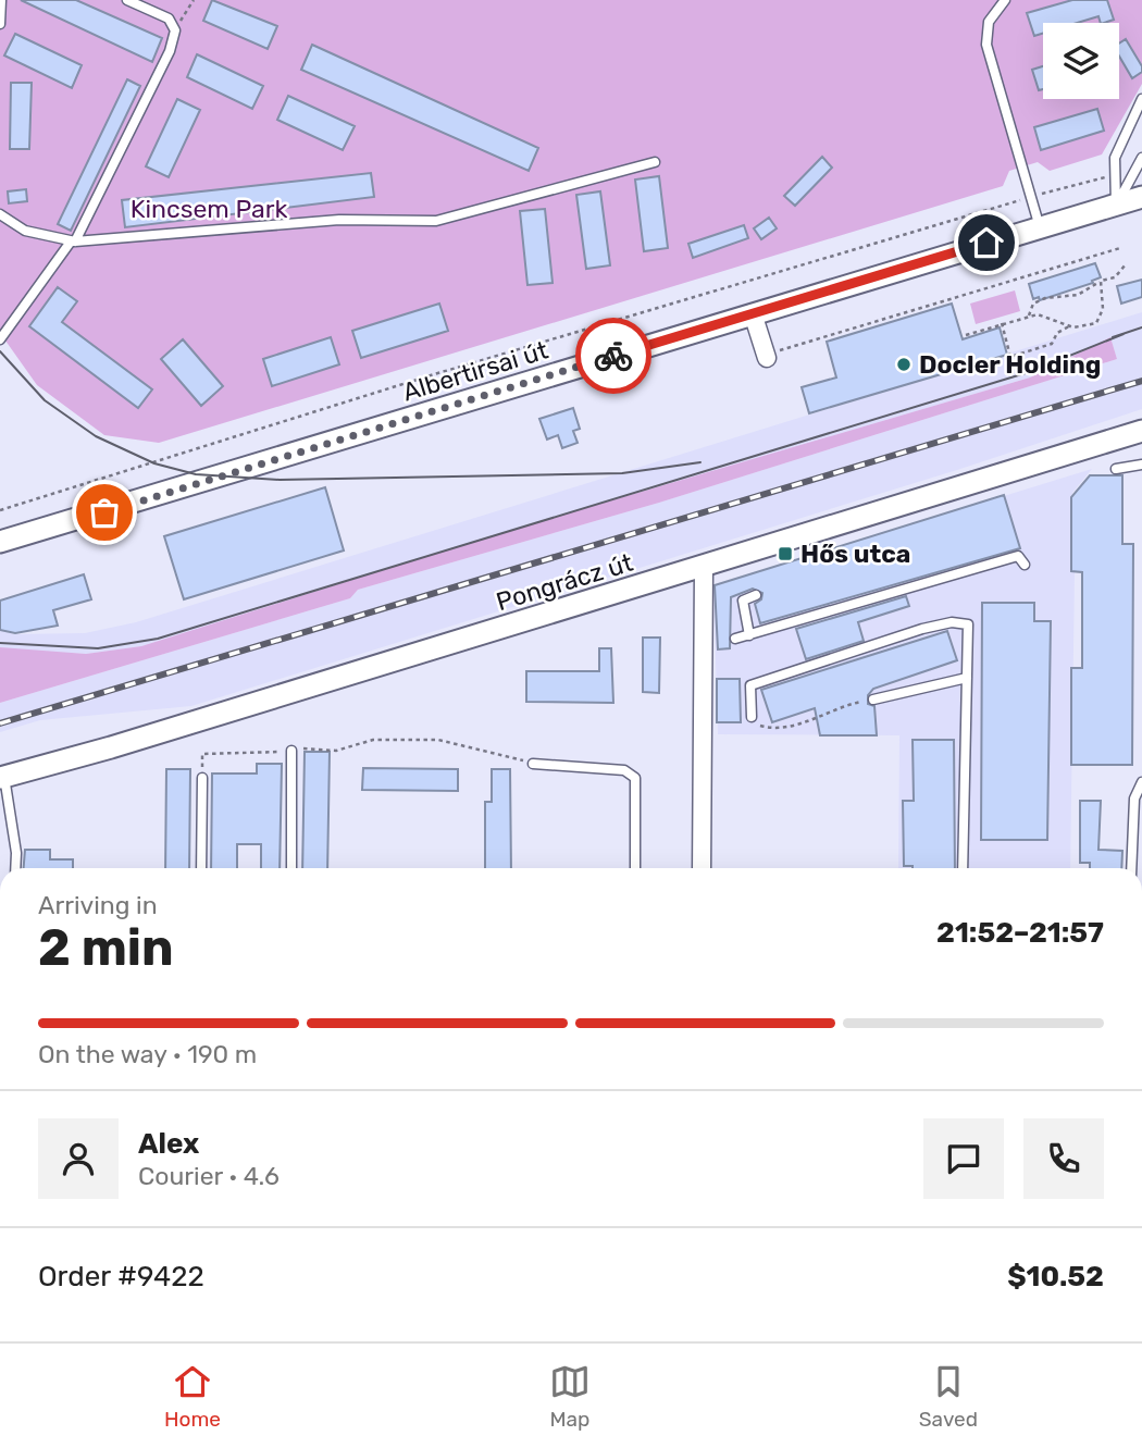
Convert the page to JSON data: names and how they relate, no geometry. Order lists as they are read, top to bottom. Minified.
{"streets":{"street":["Albertirsai út","Pongrácz út"]},"parks":["Kincsem Park"],"places":{"other":["Docler Holding"],"transit":["Hős utca"]},"page":{"heading":["2 min","Arriving in","21:52–21:57"],"panel":["Alex","Courier · 4.6","Order #9422","$10.52"],"bar":"On the way · 190 m","tabs":["Home","Map","Saved"]}}
